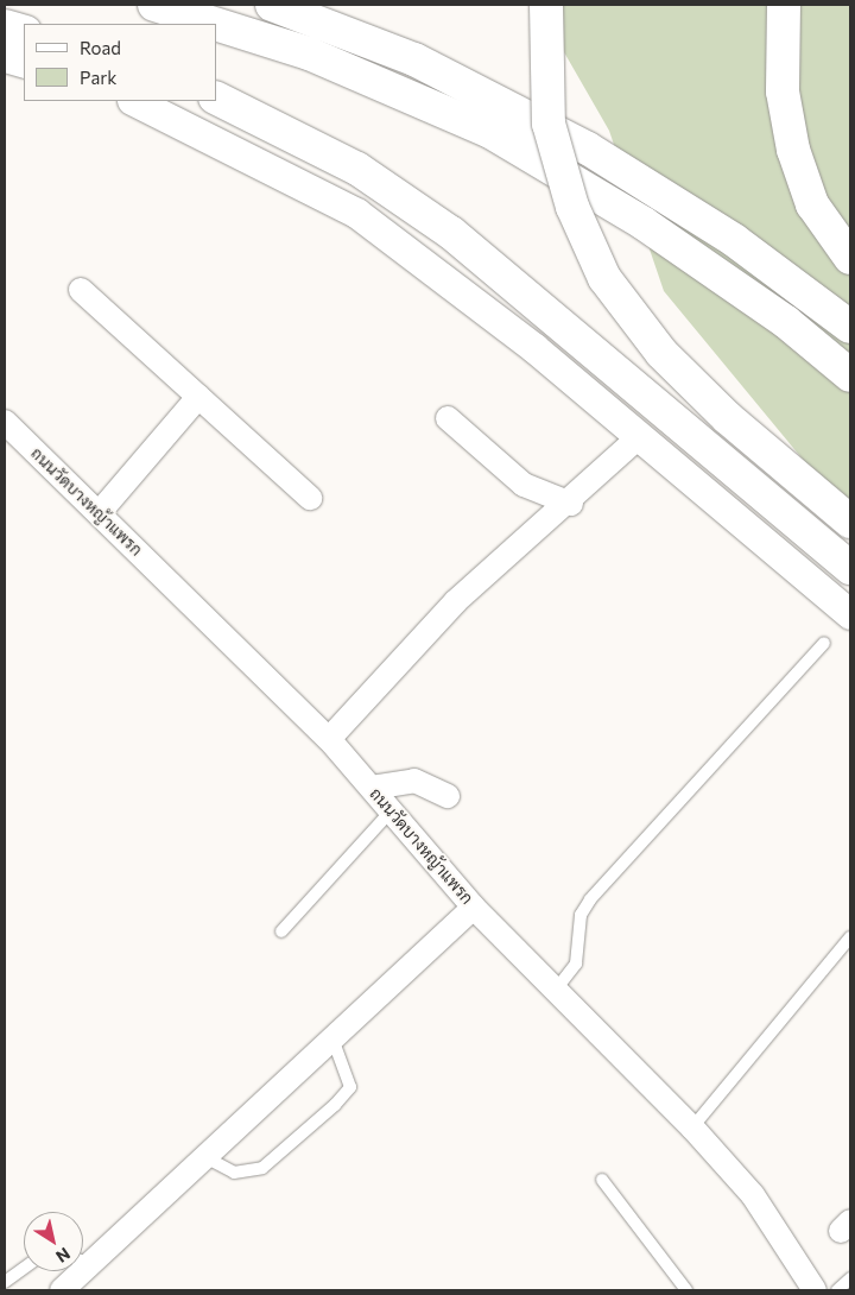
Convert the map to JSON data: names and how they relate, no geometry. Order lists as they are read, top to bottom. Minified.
{"streets":{"street":["ถนนวัดบางหญ้าแพรก"]},"legend":["Road","Park"],"north":"bottom right"}
